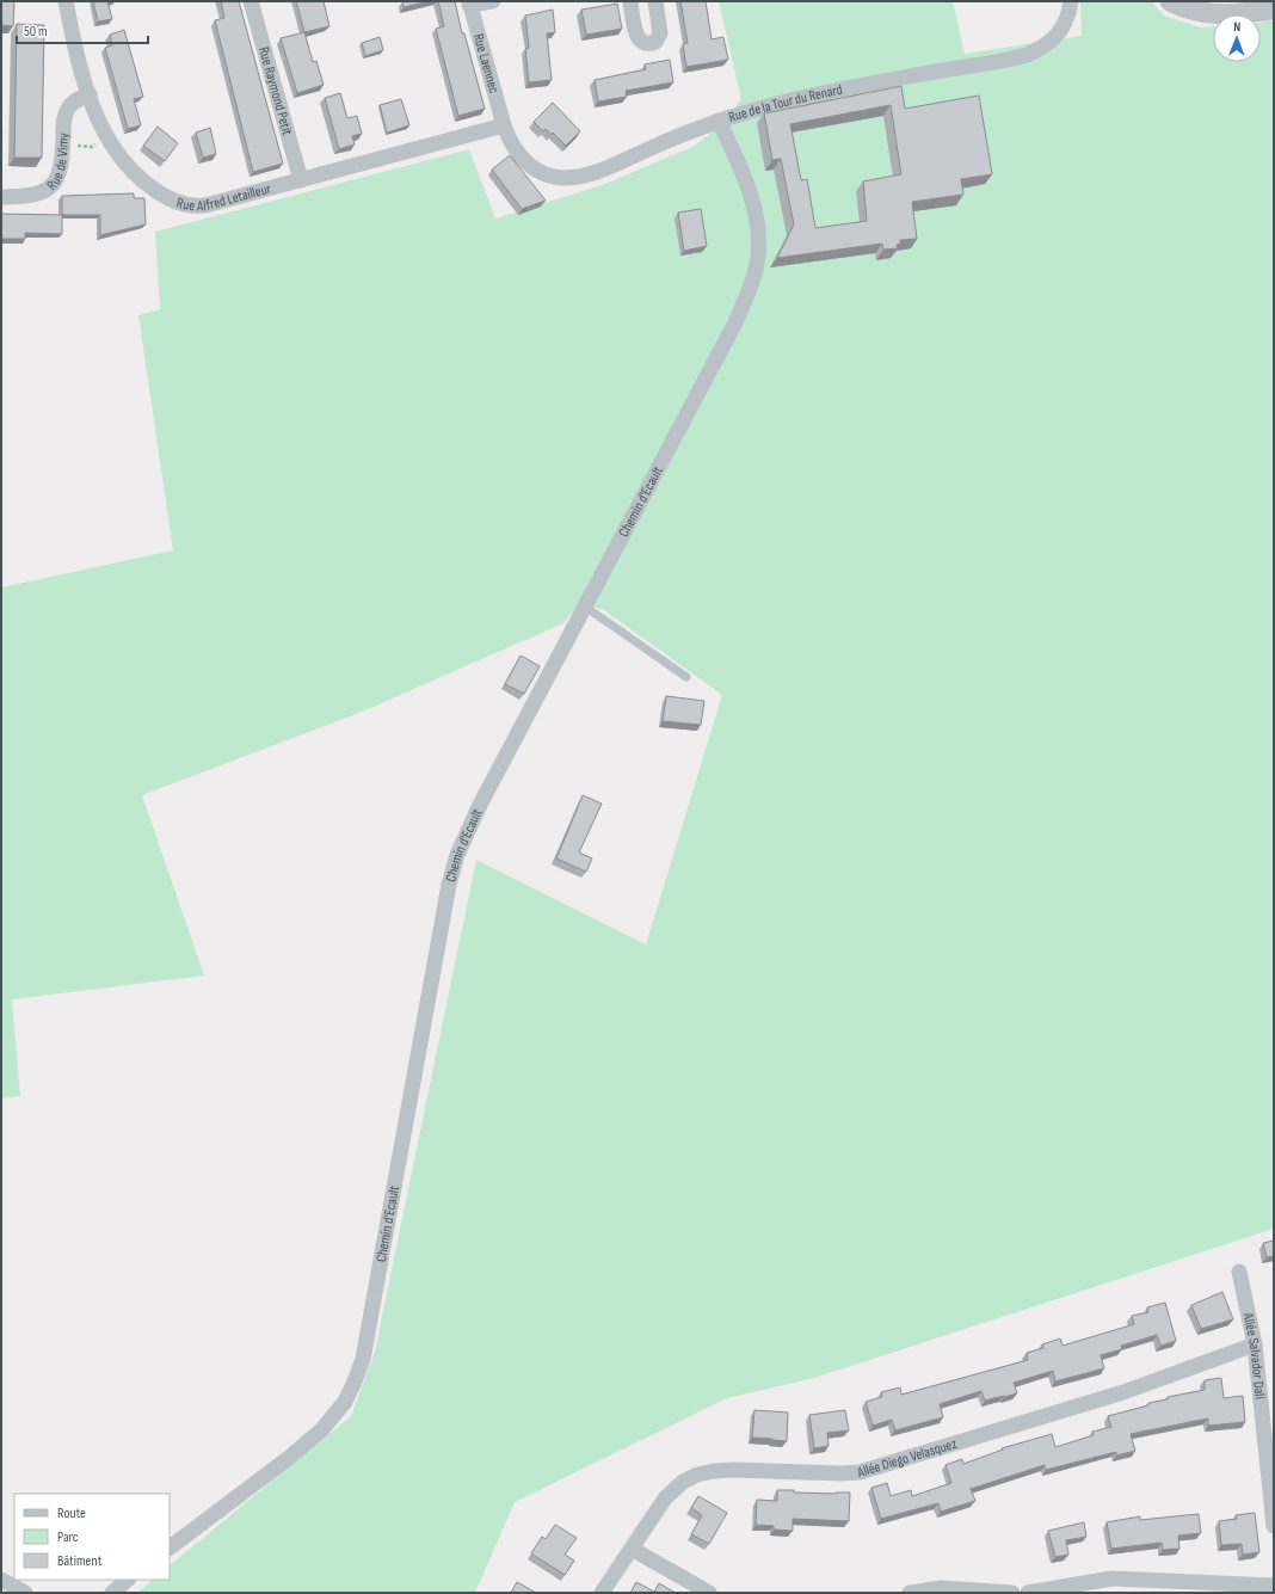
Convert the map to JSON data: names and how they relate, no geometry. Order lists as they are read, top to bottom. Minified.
{"streets":{"street":["Rue Laennec","Rue Raymond Petit","Rue de la Tour du Renard","Rue de Vimy","Rue Alfred Letailleur","Chemin d'Ecault","Allée Salvador Dali","Allée Diego Velasquez"]},"crossings":[["Rue Laennec","Rue de la Tour du Renard"],["Rue Laennec","Rue Alfred Letailleur"],["Rue Raymond Petit","Rue Alfred Letailleur"],["Rue de la Tour du Renard","Rue Alfred Letailleur"],["Rue de la Tour du Renard","Chemin d'Ecault"],["Rue de Vimy","Rue Alfred Letailleur"],["Allée Salvador Dali","Allée Diego Velasquez"]],"legend":["Route","Parc","Bâtiment"],"scale_bar":"50 m","north":"top"}
